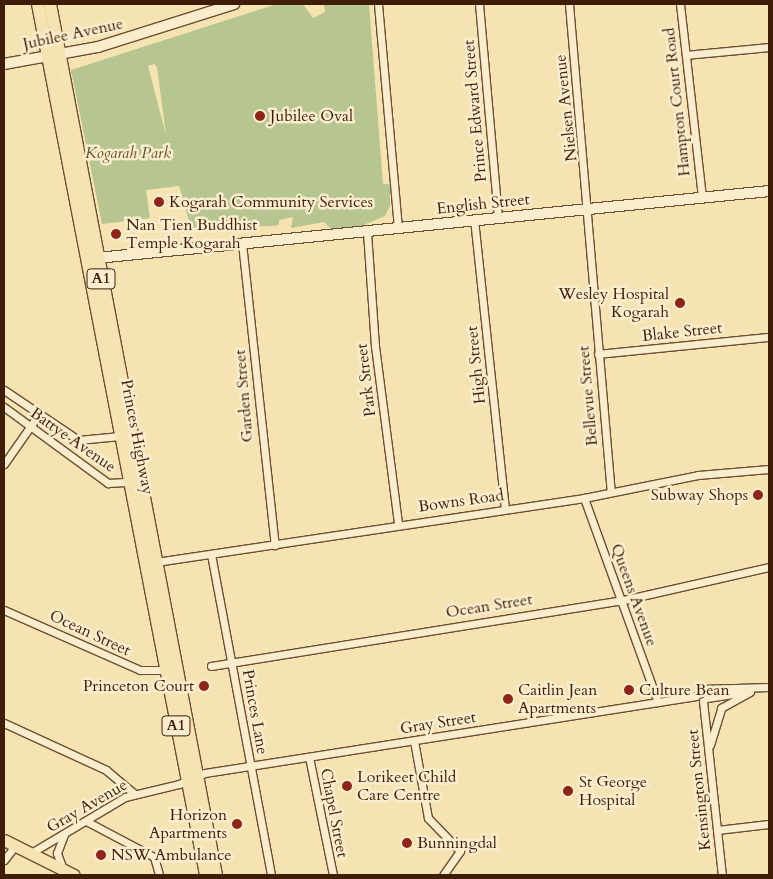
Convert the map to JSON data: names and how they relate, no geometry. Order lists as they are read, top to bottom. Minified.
{"streets":{"highway":["A1","Princes Highway"],"street":["Jubilee Avenue","Hampton Court Road","Nielsen Avenue","Prince Edward Street","English Street","Blake Street","High Street","Park Street","Garden Street","Bellevue Street","Battye Avenue","Bowns Road","Queens Avenue","Ocean Street","Princes Lane","Gray Street","Kensington Street","Gray Avenue","Chapel Street"]},"crossings":[["Jubilee Avenue","Princes Highway"],["Hampton Court Road","English Street"],["Nielsen Avenue","English Street"],["Nielsen Avenue","Bellevue Street"],["Prince Edward Street","English Street"],["English Street","High Street"],["English Street","Park Street"],["English Street","Garden Street"],["English Street","Bellevue Street"],["English Street","Princes Highway"],["Blake Street","Bellevue Street"],["High Street","Bowns Road"],["Park Street","Bowns Road"],["Garden Street","Bowns Road"],["Bellevue Street","Bowns Road"],["Princes Highway","Battye Avenue"],["Princes Highway","Bowns Road"],["Princes Highway","Ocean Street"],["Princes Highway","Gray Street"],["Princes Highway","Gray Avenue"],["Bowns Road","Queens Avenue"],["Bowns Road","Princes Lane"],["Queens Avenue","Ocean Street"],["Queens Avenue","Gray Street"],["Ocean Street","Princes Lane"],["Princes Lane","Gray Street"],["Gray Street","Gray Avenue"],["Gray Street","Chapel Street"]],"parks":["Kogarah Park"],"places":["Jubilee Oval","Kogarah Community Services","Nan Tien Buddhist Temple Kogarah","Wesley Hospital Kogarah","Subway Shops","Princeton Court","Culture Bean","Caitlin Jean Apartments","Lorikeet Child Care Centre","St George Hospital","Horizon Apartments","Bunningdal","NSW Ambulance"]}
